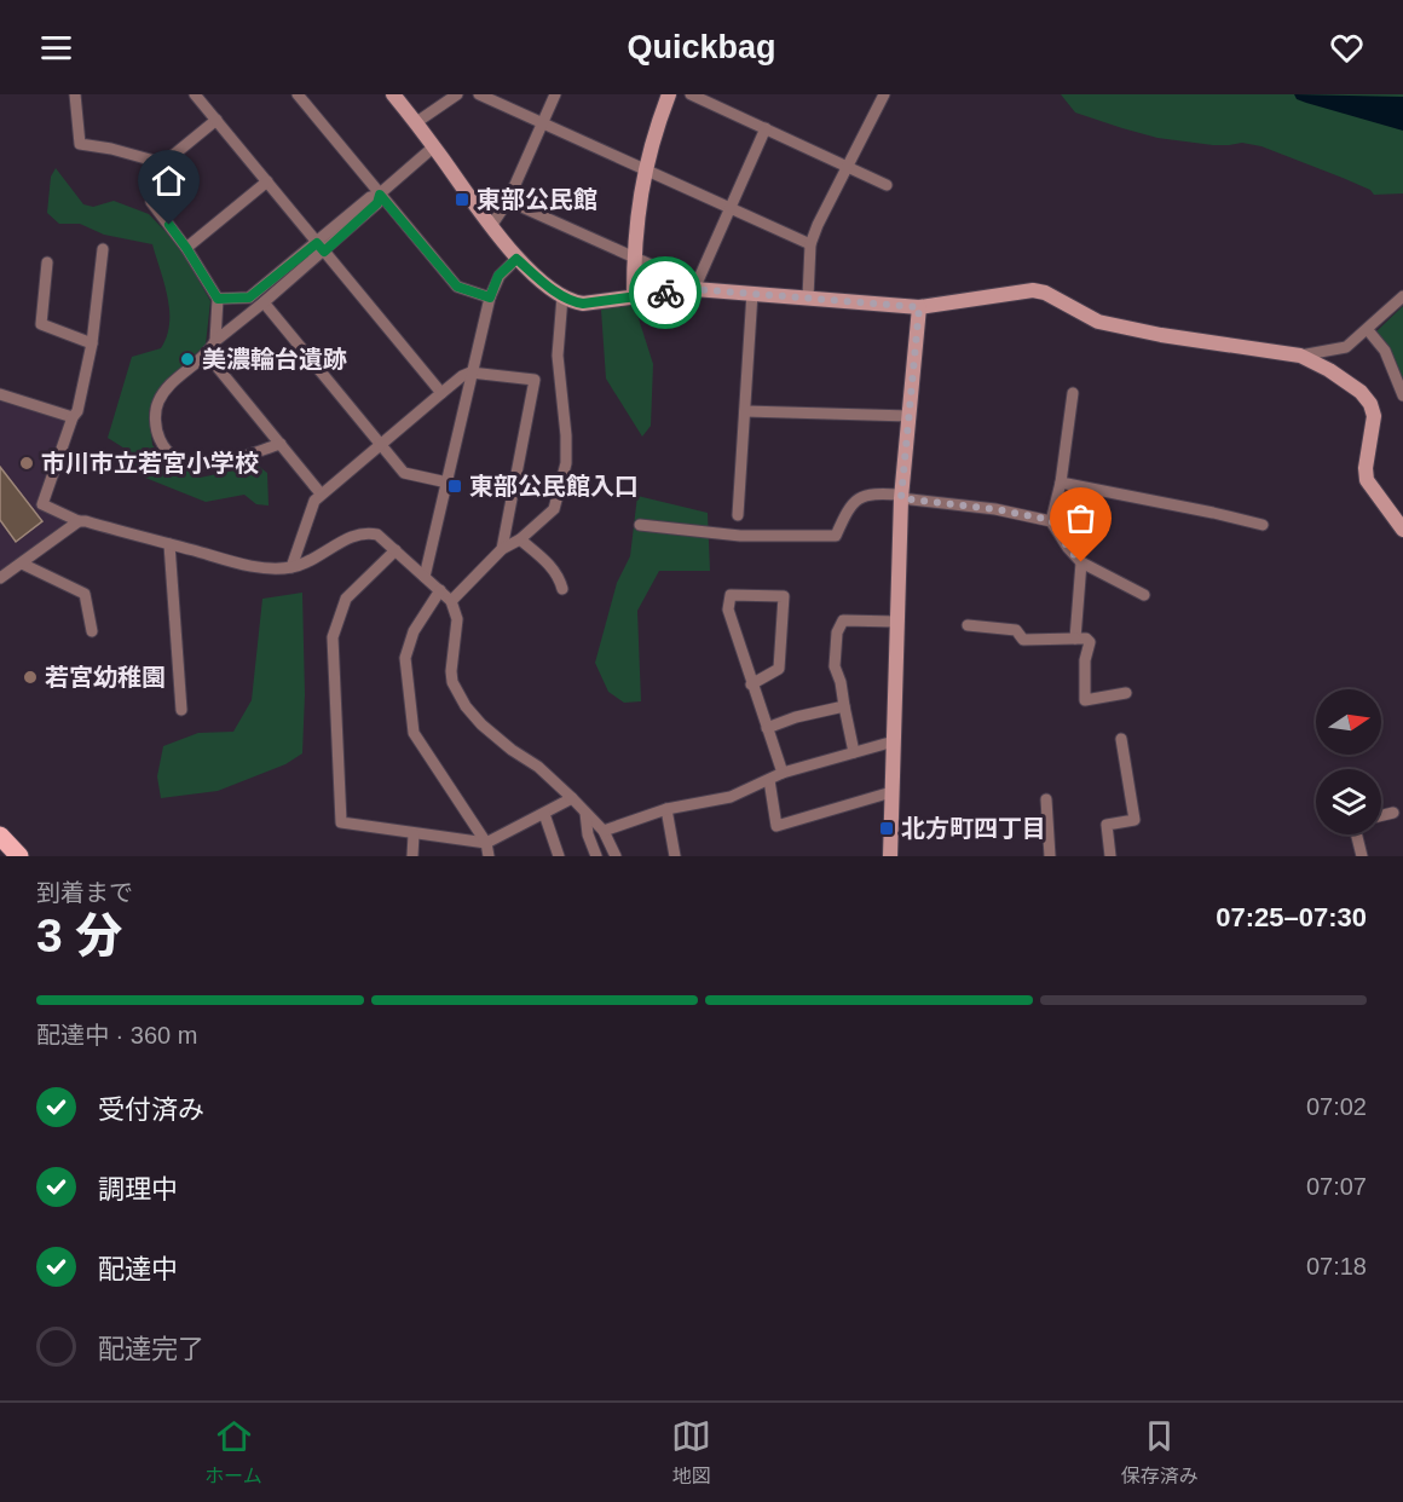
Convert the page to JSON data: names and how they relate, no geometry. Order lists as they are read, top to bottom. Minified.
{"places":{"transit":["東部公民館","東部公民館入口","北方町四丁目"],"other":["美濃輪台遺跡","市川市立若宮小学校","若宮幼稚園"]},"north":"right","page":{"header":"Quickbag","heading":["3 分","到着まで","07:25–07:30"],"bar":"配達中 · 360 m","list":[["受付済み","07:02"],["調理中","07:07"],["配達中","07:18"],"配達完了"],"tabs":["ホーム","地図","保存済み"]}}
